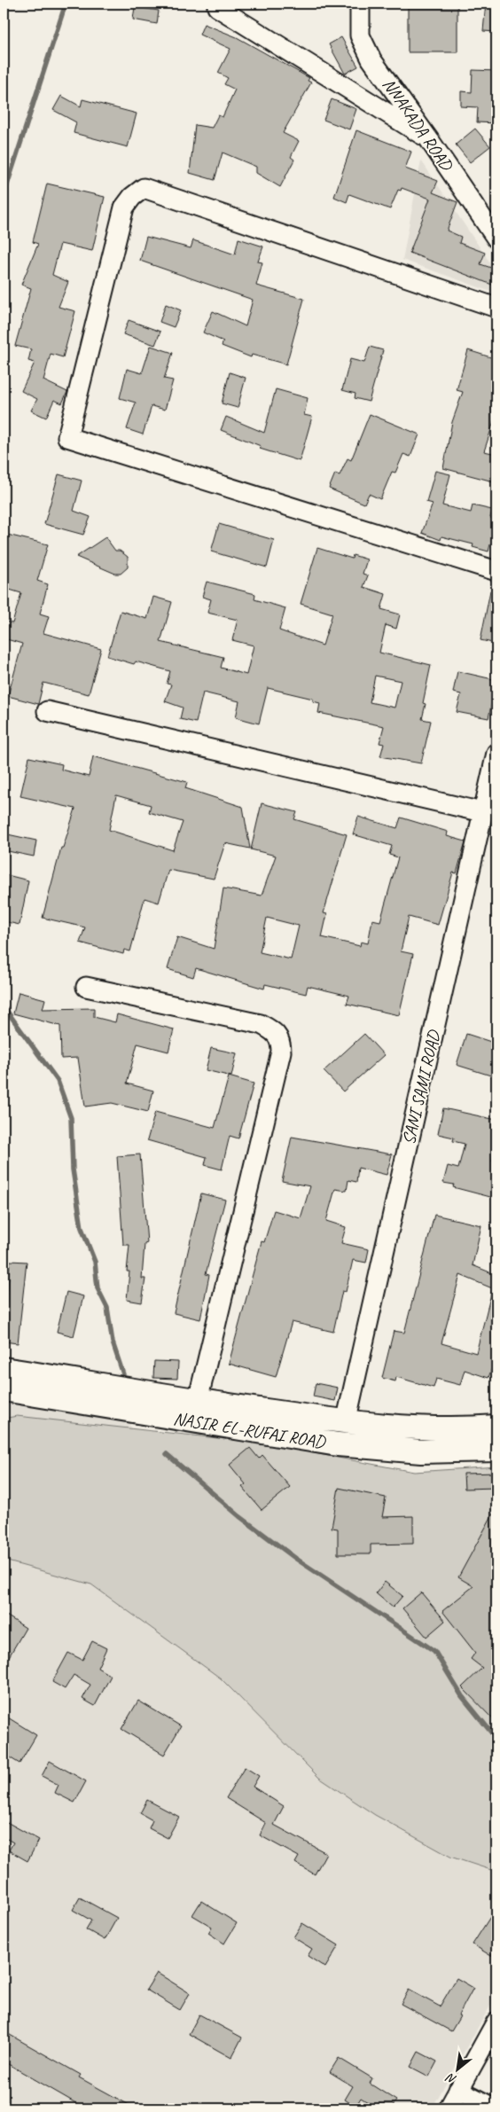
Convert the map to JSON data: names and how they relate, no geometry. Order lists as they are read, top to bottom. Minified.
{"streets":{"main road":["NASIR EL-RUFAI ROAD"],"street":["NNAKADA ROAD","SANI SAMI ROAD"]},"crossings":[["SANI SAMI ROAD","NASIR EL-RUFAI ROAD"]],"north":"bottom left"}
